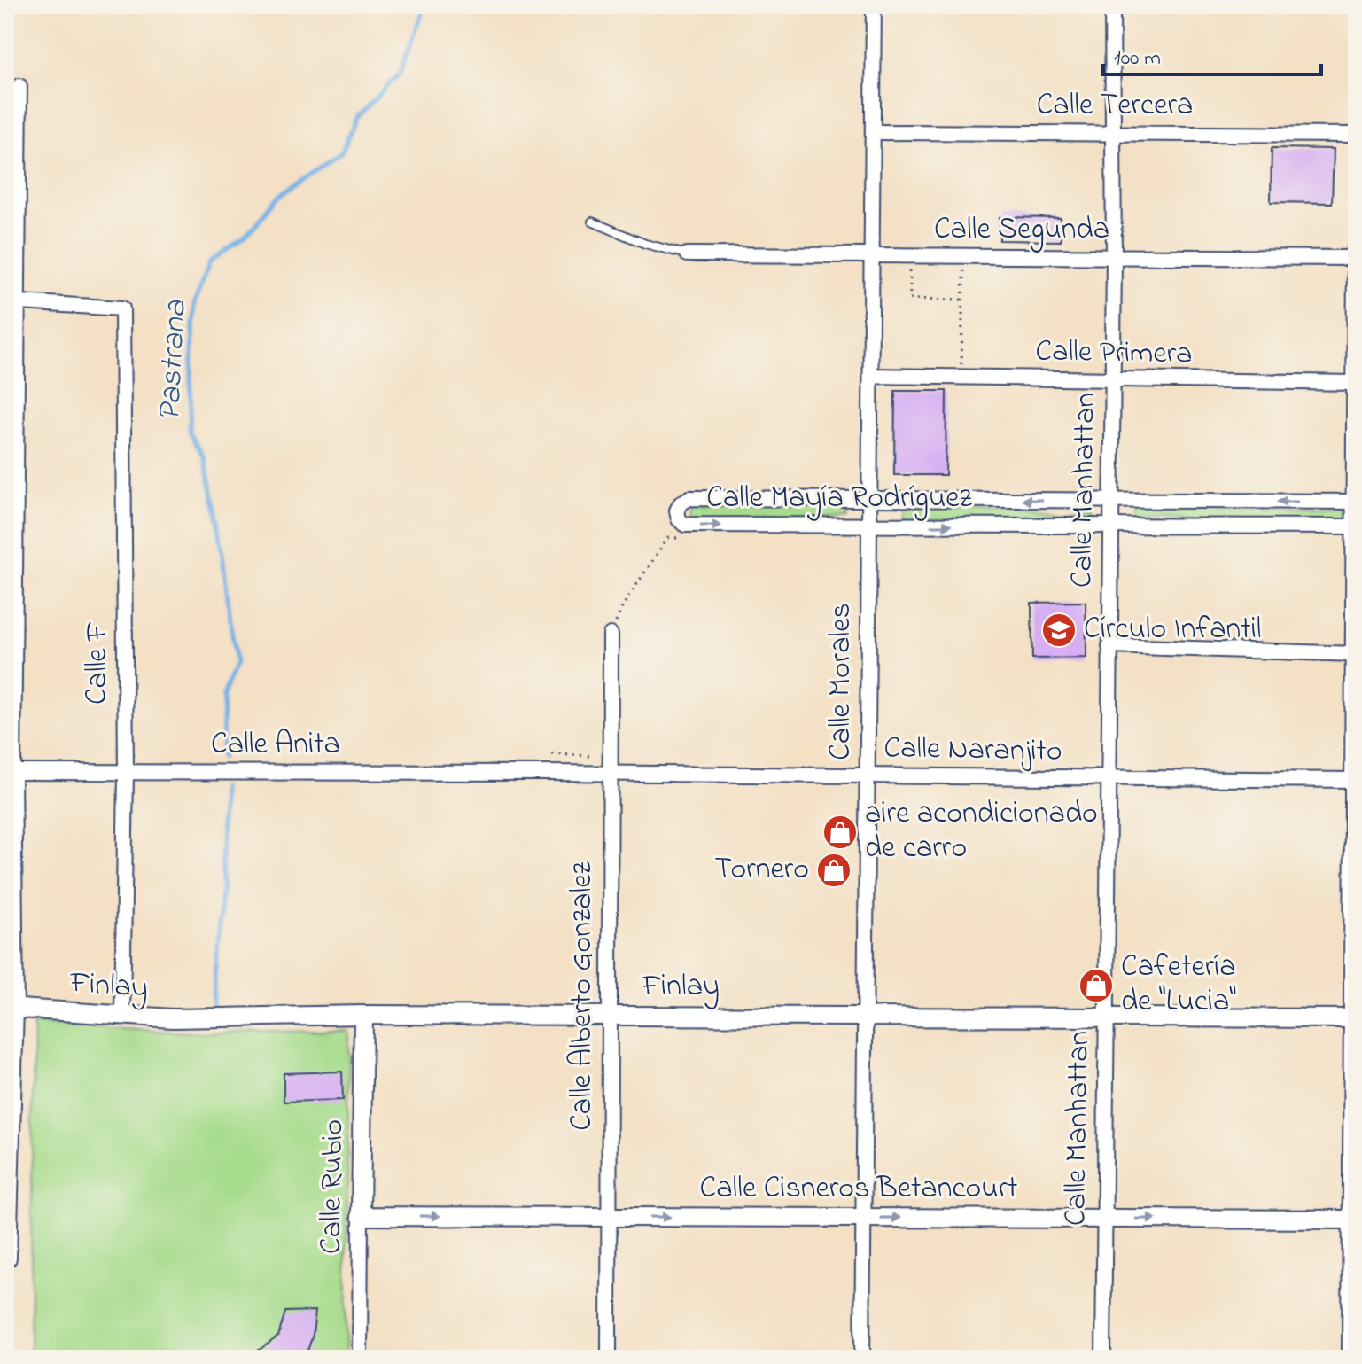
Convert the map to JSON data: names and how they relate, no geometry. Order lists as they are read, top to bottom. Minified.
{"streets":{"street":["Calle Tercera","Calle Segunda","Calle Primera","Calle Manhattan","Calle Mayía Rodríguez","Calle F","Calle Morales","Calle Anita","Calle Naranjito","Finlay","Calle Alberto Gonzalez","Calle Rubio","Calle Cisneros Betancourt"]},"crossings":[["Calle Tercera","Calle Manhattan"],["Calle Tercera","Calle Morales"],["Calle Segunda","Calle Manhattan"],["Calle Segunda","Calle Morales"],["Calle Primera","Calle Manhattan"],["Calle Primera","Calle Morales"],["Calle Manhattan","Calle Mayía Rodríguez"],["Calle Manhattan","Calle Naranjito"],["Calle Manhattan","Finlay"],["Calle Manhattan","Calle Cisneros Betancourt"],["Calle Mayía Rodríguez","Calle Morales"],["Calle F","Calle Anita"],["Calle F","Finlay"],["Calle Morales","Calle Naranjito"],["Calle Morales","Finlay"],["Calle Morales","Calle Cisneros Betancourt"],["Calle Anita","Calle Naranjito"],["Calle Naranjito","Calle Alberto Gonzalez"],["Finlay","Calle Alberto Gonzalez"],["Finlay","Calle Rubio"],["Calle Alberto Gonzalez","Calle Cisneros Betancourt"],["Calle Rubio","Calle Cisneros Betancourt"]],"one_way":["Calle Cisneros Betancourt"],"water":["Pastrana"],"places":{"school or university":["Círculo Infantil"],"shop":["aire acondicionado de carro","Tornero","Cafetería de \"Lucia\""]},"scale_bar":"100 m"}
